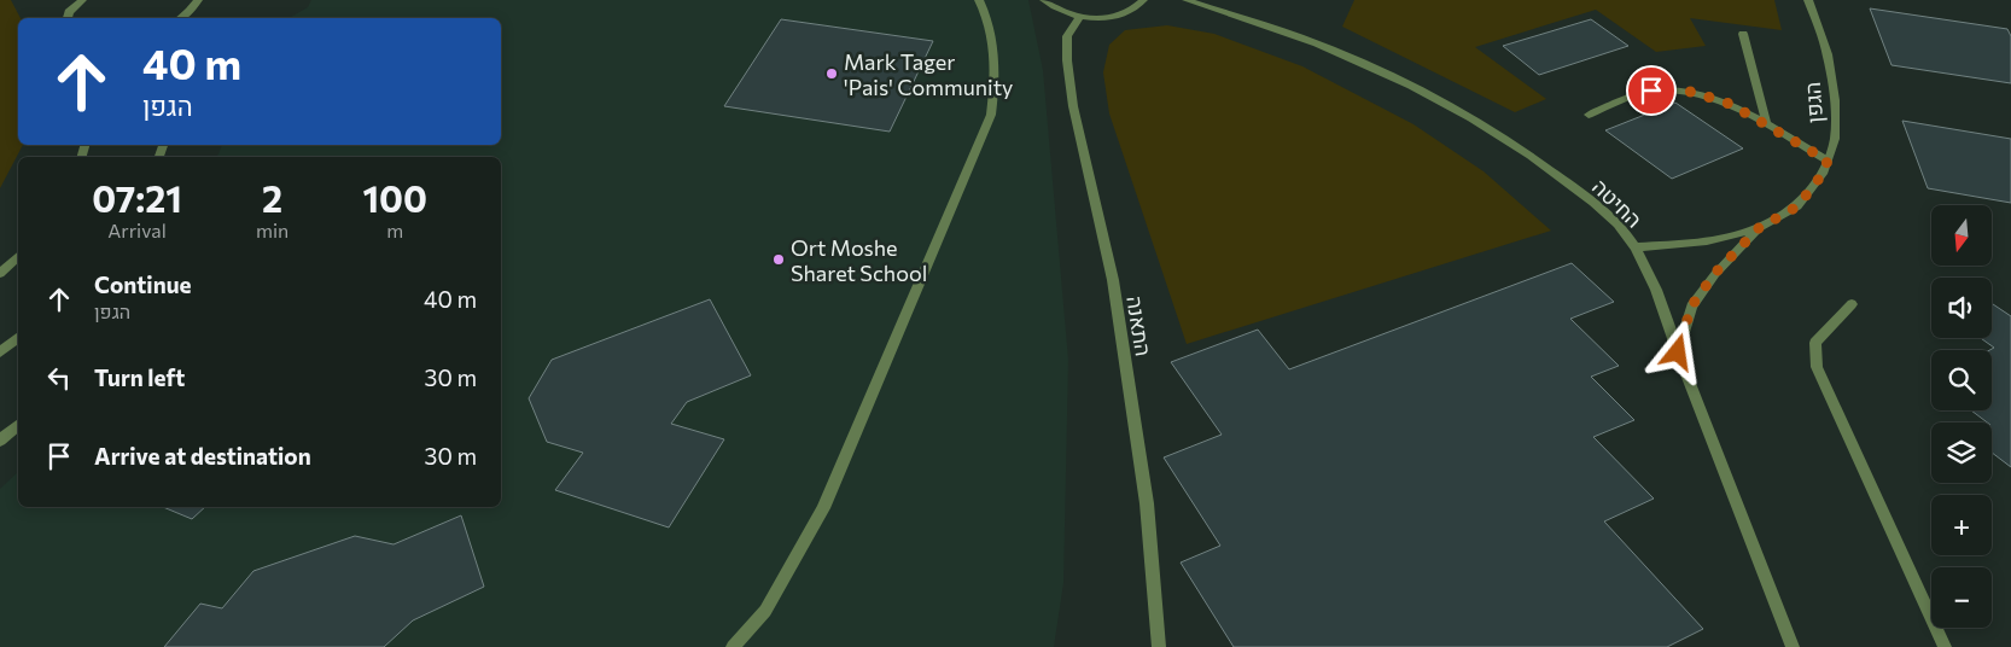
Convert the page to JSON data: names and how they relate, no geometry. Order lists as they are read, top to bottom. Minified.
{"streets":{"street":["הגפן","החיטה","התאנה"]},"crossings":[["הגפן","החיטה"]],"places":["Mark Tager 'Pais' Community","Ort Moshe Sharet School"],"north":"bottom","page":{"turn":["40 m","הגפן"],"eta":["07:21","Arrival","2","min","100","m"],"map_buttons":["+","−"],"list":[{"name":"Continue","note":"הגפן","value":"40 m"},{"name":"Turn left","value":"30 m"},{"name":"Arrive at destination","value":"30 m"}]}}
